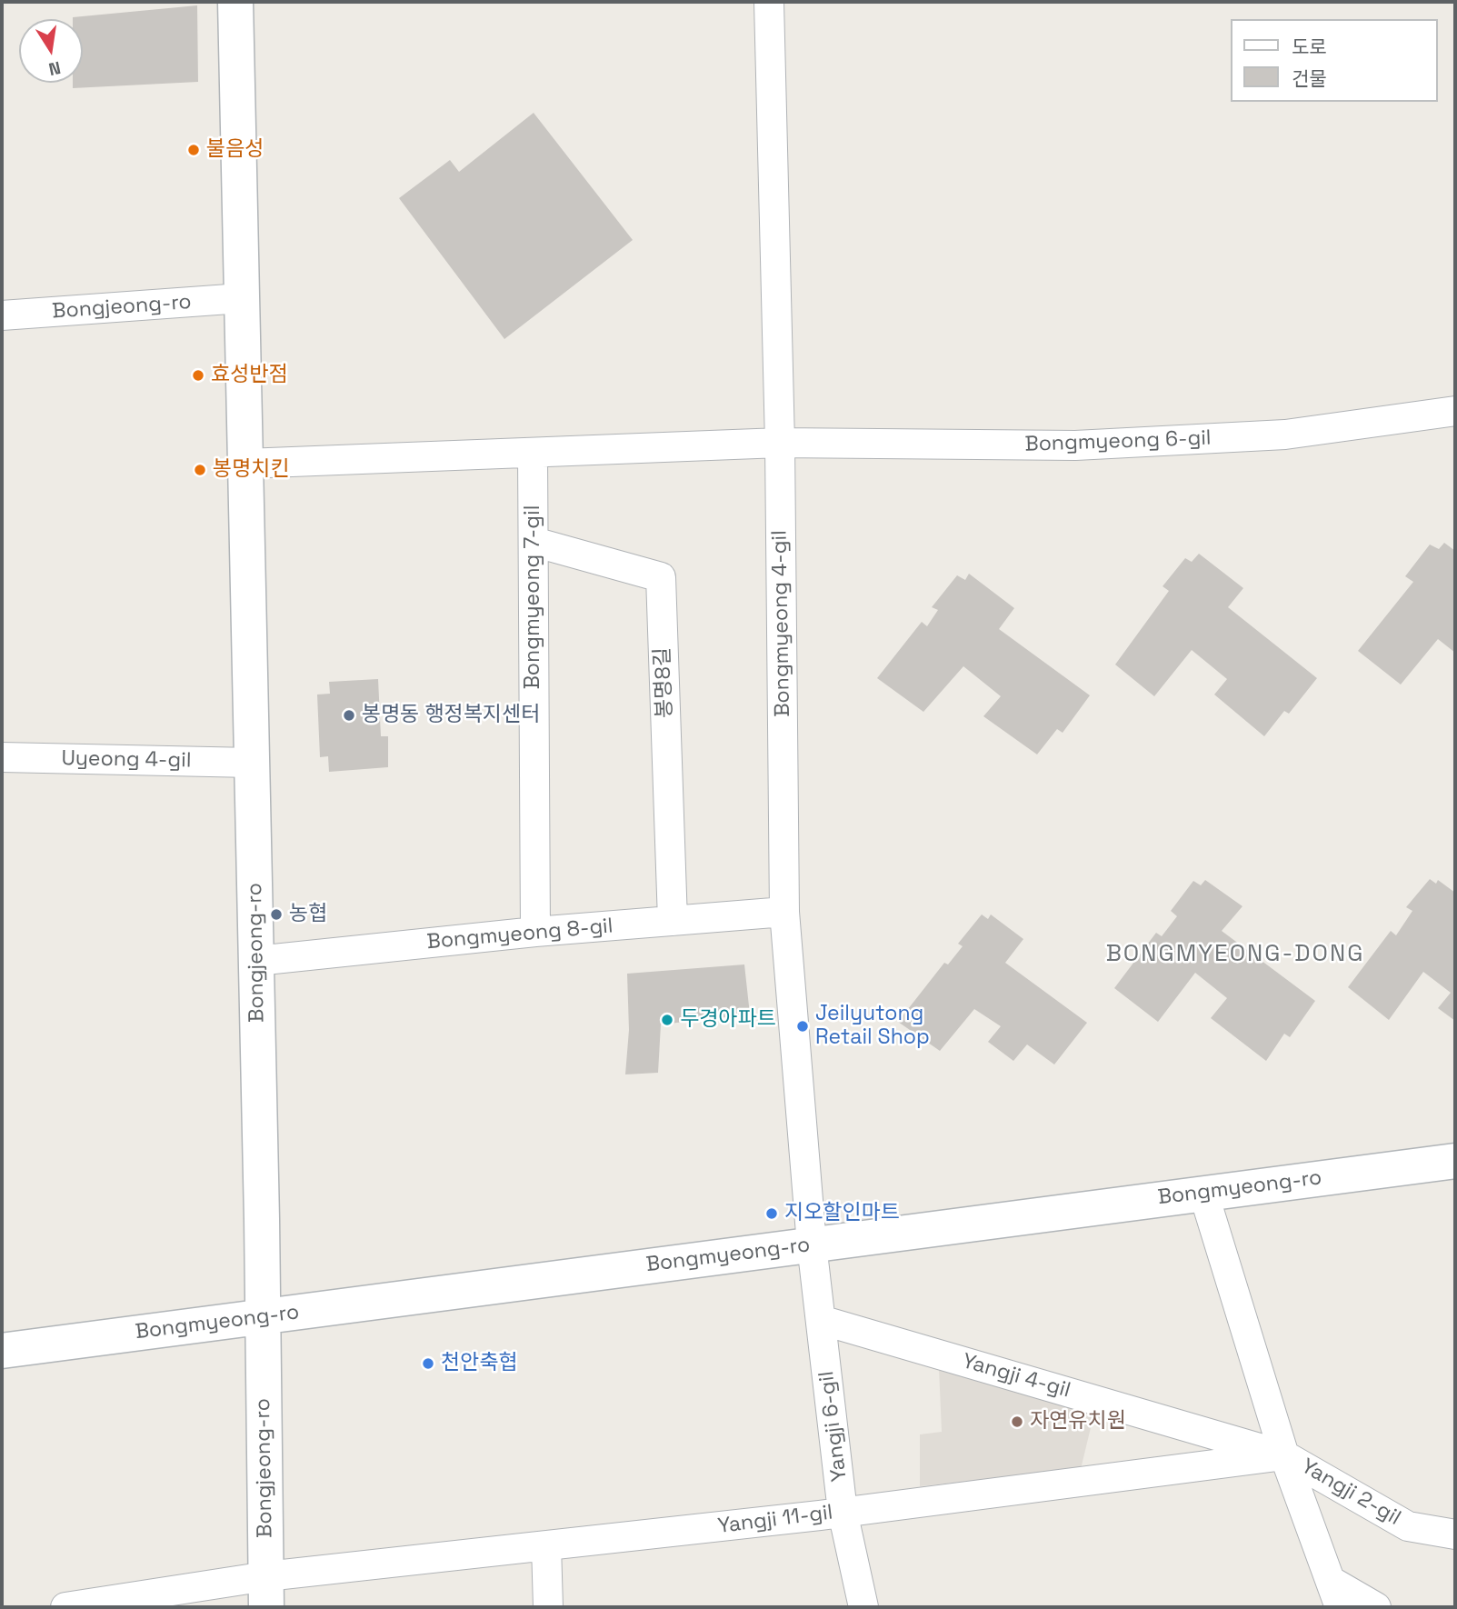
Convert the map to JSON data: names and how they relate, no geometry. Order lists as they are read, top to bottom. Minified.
{"streets":{"street":["Bongjeong-ro","Bongmyeong 6-gil","Bongmyeong 7-gil","Bongmyeong 4-gil","봉명8길","Uyeong 4-gil","Bongmyeong 8-gil","Bongmyeong-ro","Yangji 4-gil","Yangji 6-gil","Yangji 2-gil","Yangji 11-gil"]},"crossings":[["Bongjeong-ro","Uyeong 4-gil"],["Bongjeong-ro","Bongmyeong 8-gil"],["Bongjeong-ro","Bongmyeong-ro"],["Bongjeong-ro","Yangji 11-gil"],["Bongmyeong 6-gil","Bongmyeong 4-gil"],["Bongmyeong 7-gil","봉명8길"],["Bongmyeong 7-gil","Bongmyeong 8-gil"],["Bongmyeong 4-gil","Bongmyeong 8-gil"],["Bongmyeong 4-gil","Bongmyeong-ro"],["Bongmyeong 4-gil","Yangji 6-gil"],["봉명8길","Bongmyeong 8-gil"],["Bongmyeong-ro","Yangji 6-gil"],["Yangji 4-gil","Yangji 6-gil"],["Yangji 4-gil","Yangji 2-gil"],["Yangji 4-gil","Yangji 11-gil"],["Yangji 6-gil","Yangji 11-gil"],["Yangji 2-gil","Yangji 11-gil"]],"districts":["BONGMYEONG-DONG"],"places":["불음성","효성반점","봉명치킨","봉명동 행정복지센터","농협","두경아파트","Jeilyutong Retail Shop","지오할인마트","천안축협","자연유치원"],"legend":["도로","건물"],"north":"bottom"}
